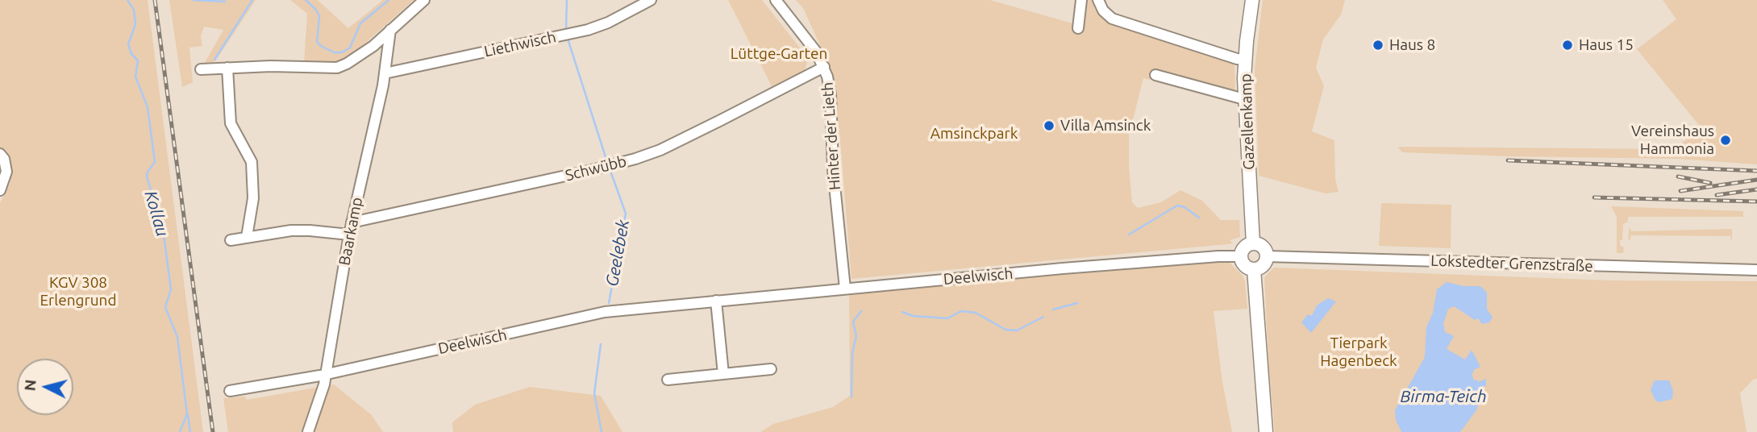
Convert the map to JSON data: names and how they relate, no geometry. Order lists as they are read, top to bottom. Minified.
{"streets":{"street":["Liethwisch","Gazellenkamp","Hinter der Lieth","Schwübb","Baarkamp","Lokstedter Grenzstraße","Deelwisch"]},"crossings":[["Liethwisch","Baarkamp"],["Gazellenkamp","Lokstedter Grenzstraße"],["Gazellenkamp","Deelwisch"],["Hinter der Lieth","Schwübb"],["Hinter der Lieth","Deelwisch"],["Schwübb","Baarkamp"],["Baarkamp","Deelwisch"],["Lokstedter Grenzstraße","Deelwisch"]],"water":["Kollau","Geelebek","Birma-Teich"],"parks":["Lüttge-Garten","Amsinckpark","KGV 308 Erlengrund","Tierpark Hagenbeck"],"places":["Haus 8","Haus 15","Villa Amsinck","Vereinshaus Hammonia"],"north":"left"}
